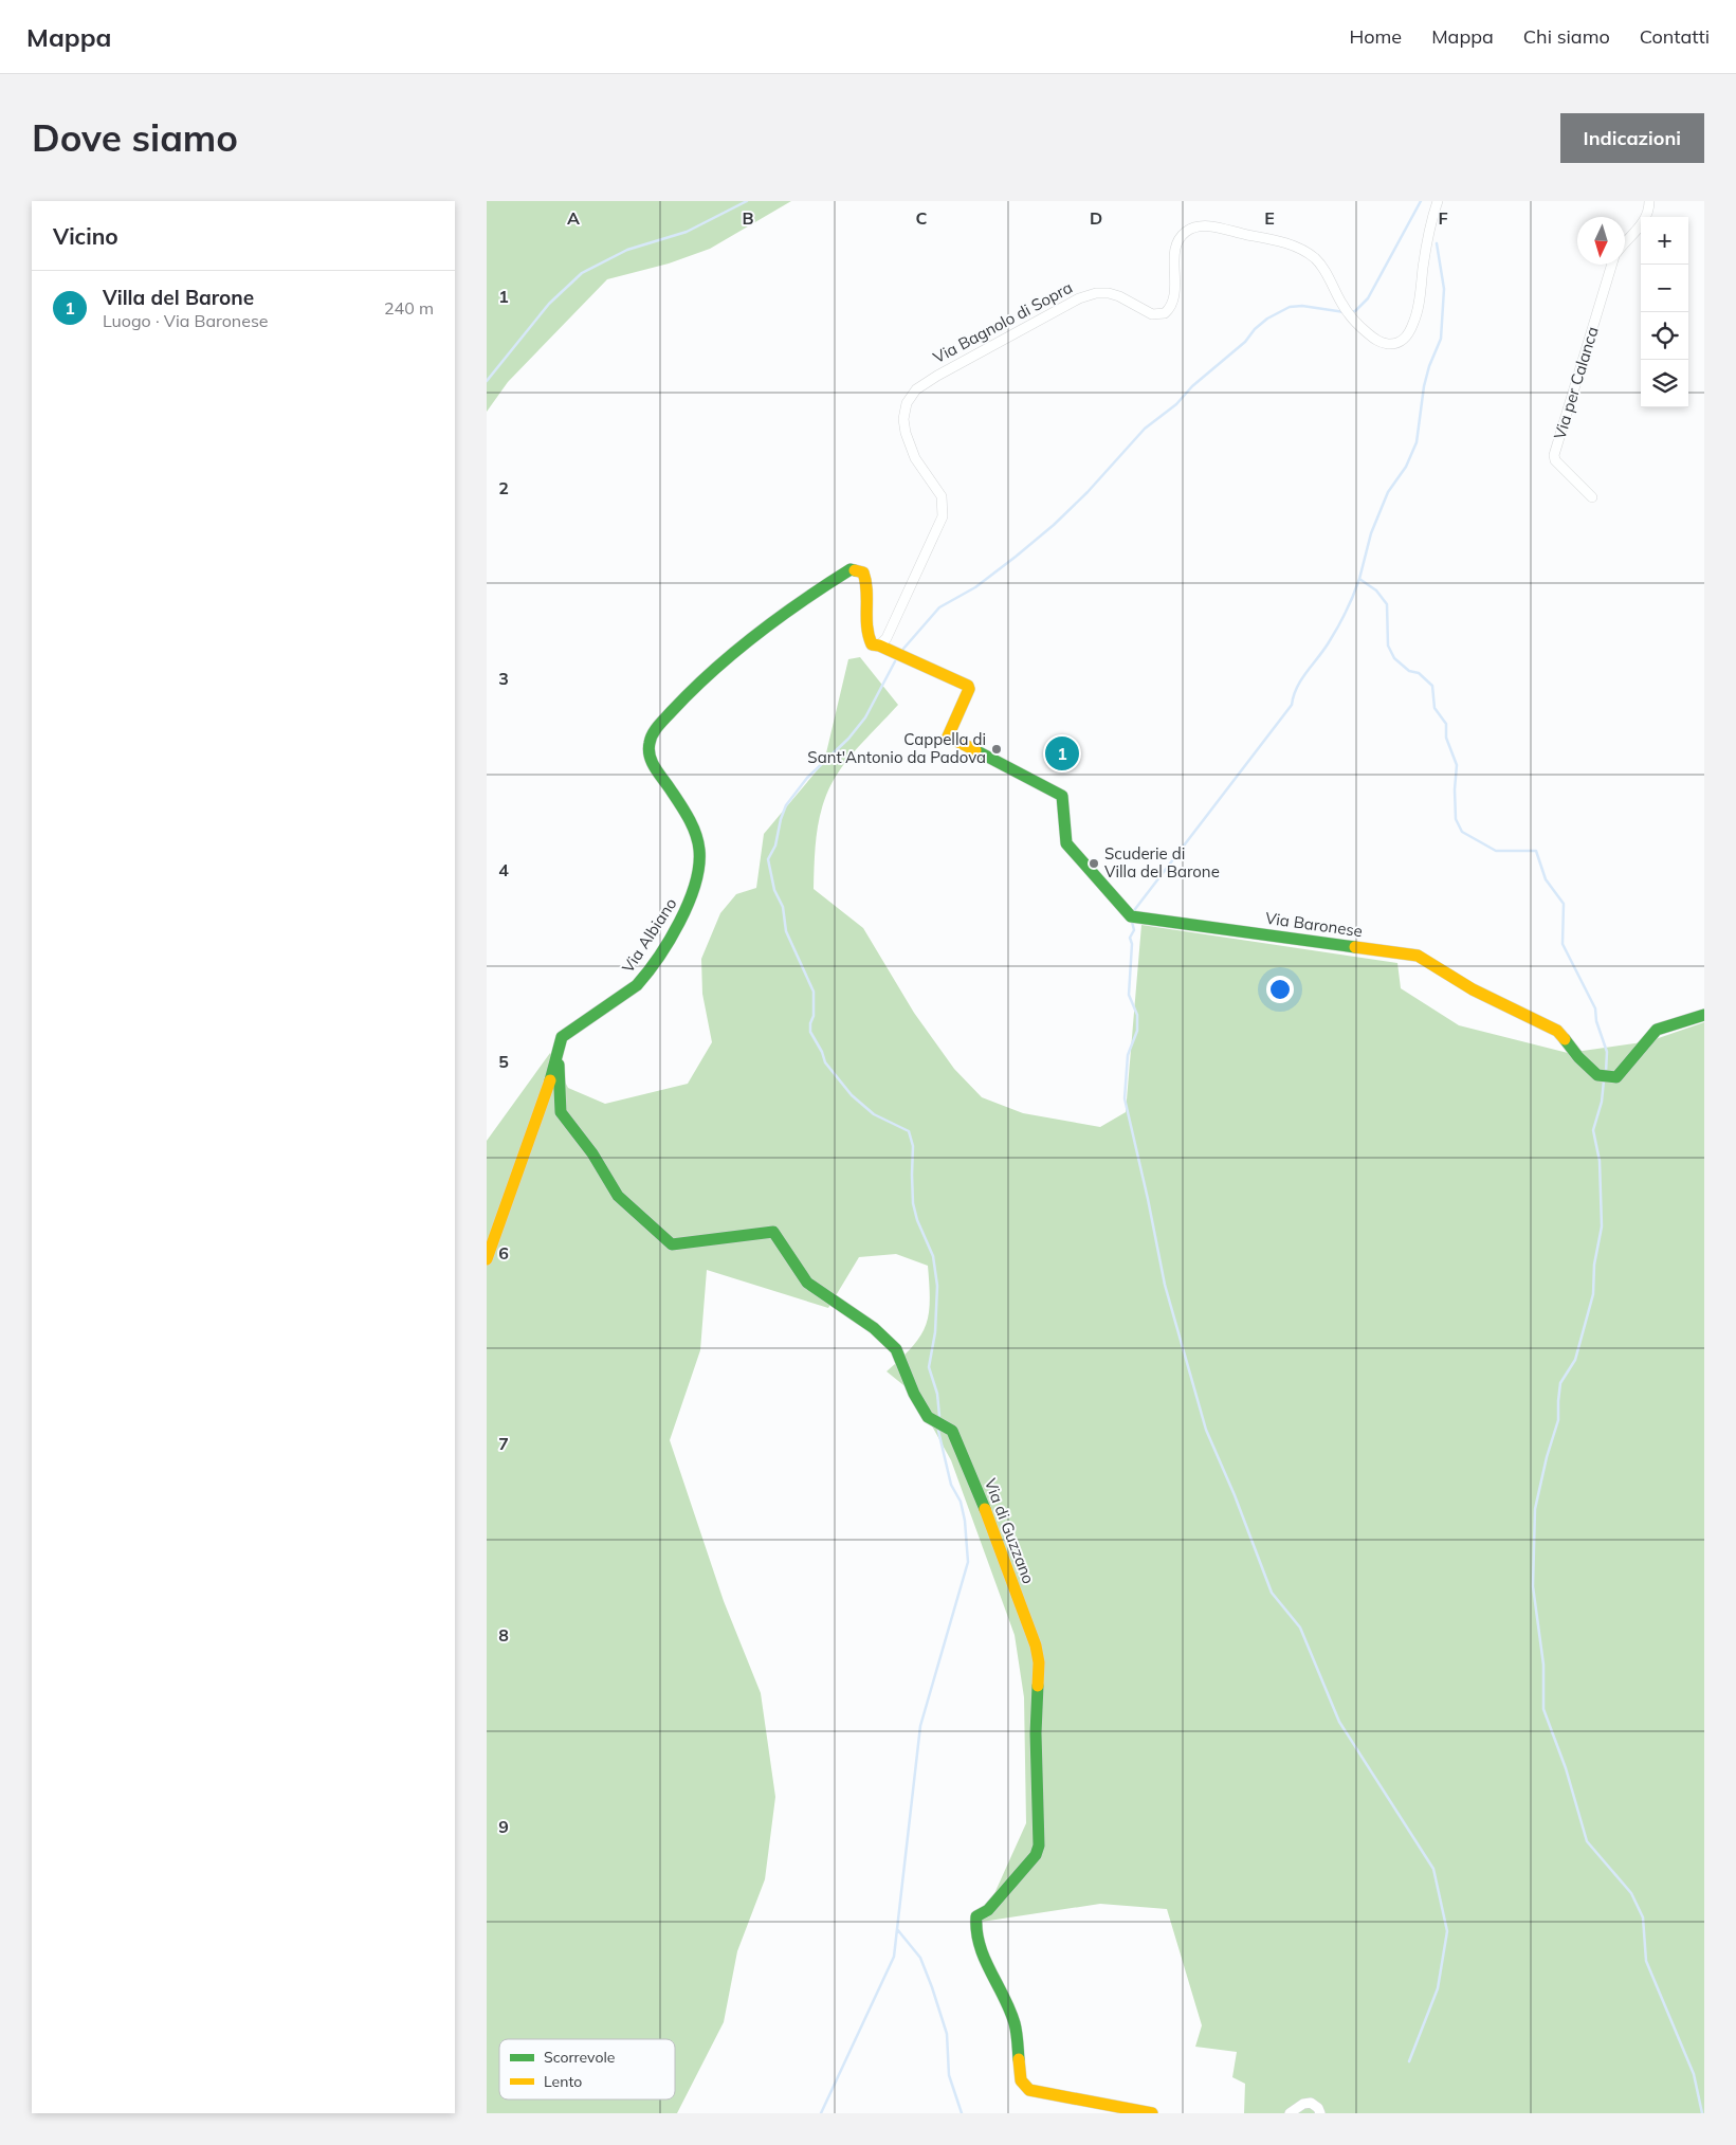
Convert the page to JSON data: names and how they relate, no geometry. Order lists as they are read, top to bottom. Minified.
{"streets":{"street":["Via Bagnolo di Sopra","Via per Calanca","Via Baronese","Via Albiano","Via di Guzzano"]},"crossings":[["Via Bagnolo di Sopra","Via Baronese"],["Via Bagnolo di Sopra","Via Albiano"],["Via Baronese","Via Albiano"],["Via Albiano","Via di Guzzano"]],"places":["Cappella di Sant'Antonio da Padova","Scuderie di Villa del Barone"],"legend":["Scorrevole","Lento"],"north":"bottom","page":{"header":"Mappa","nav":["Home","Mappa","Chi siamo","Contatti"],"buttons":"Indicazioni","title":"Dove siamo","heading":"Vicino","map_buttons":["+","−"],"list":[{"mark":"1","name":"Villa del Barone","note":"Luogo · Via Baronese","value":"240 m"}],"pins":"1"},"grid":{"columns":["A","B","C","D","E","F"],"rows":["1","2","3","4","5","6","7","8","9"]}}
